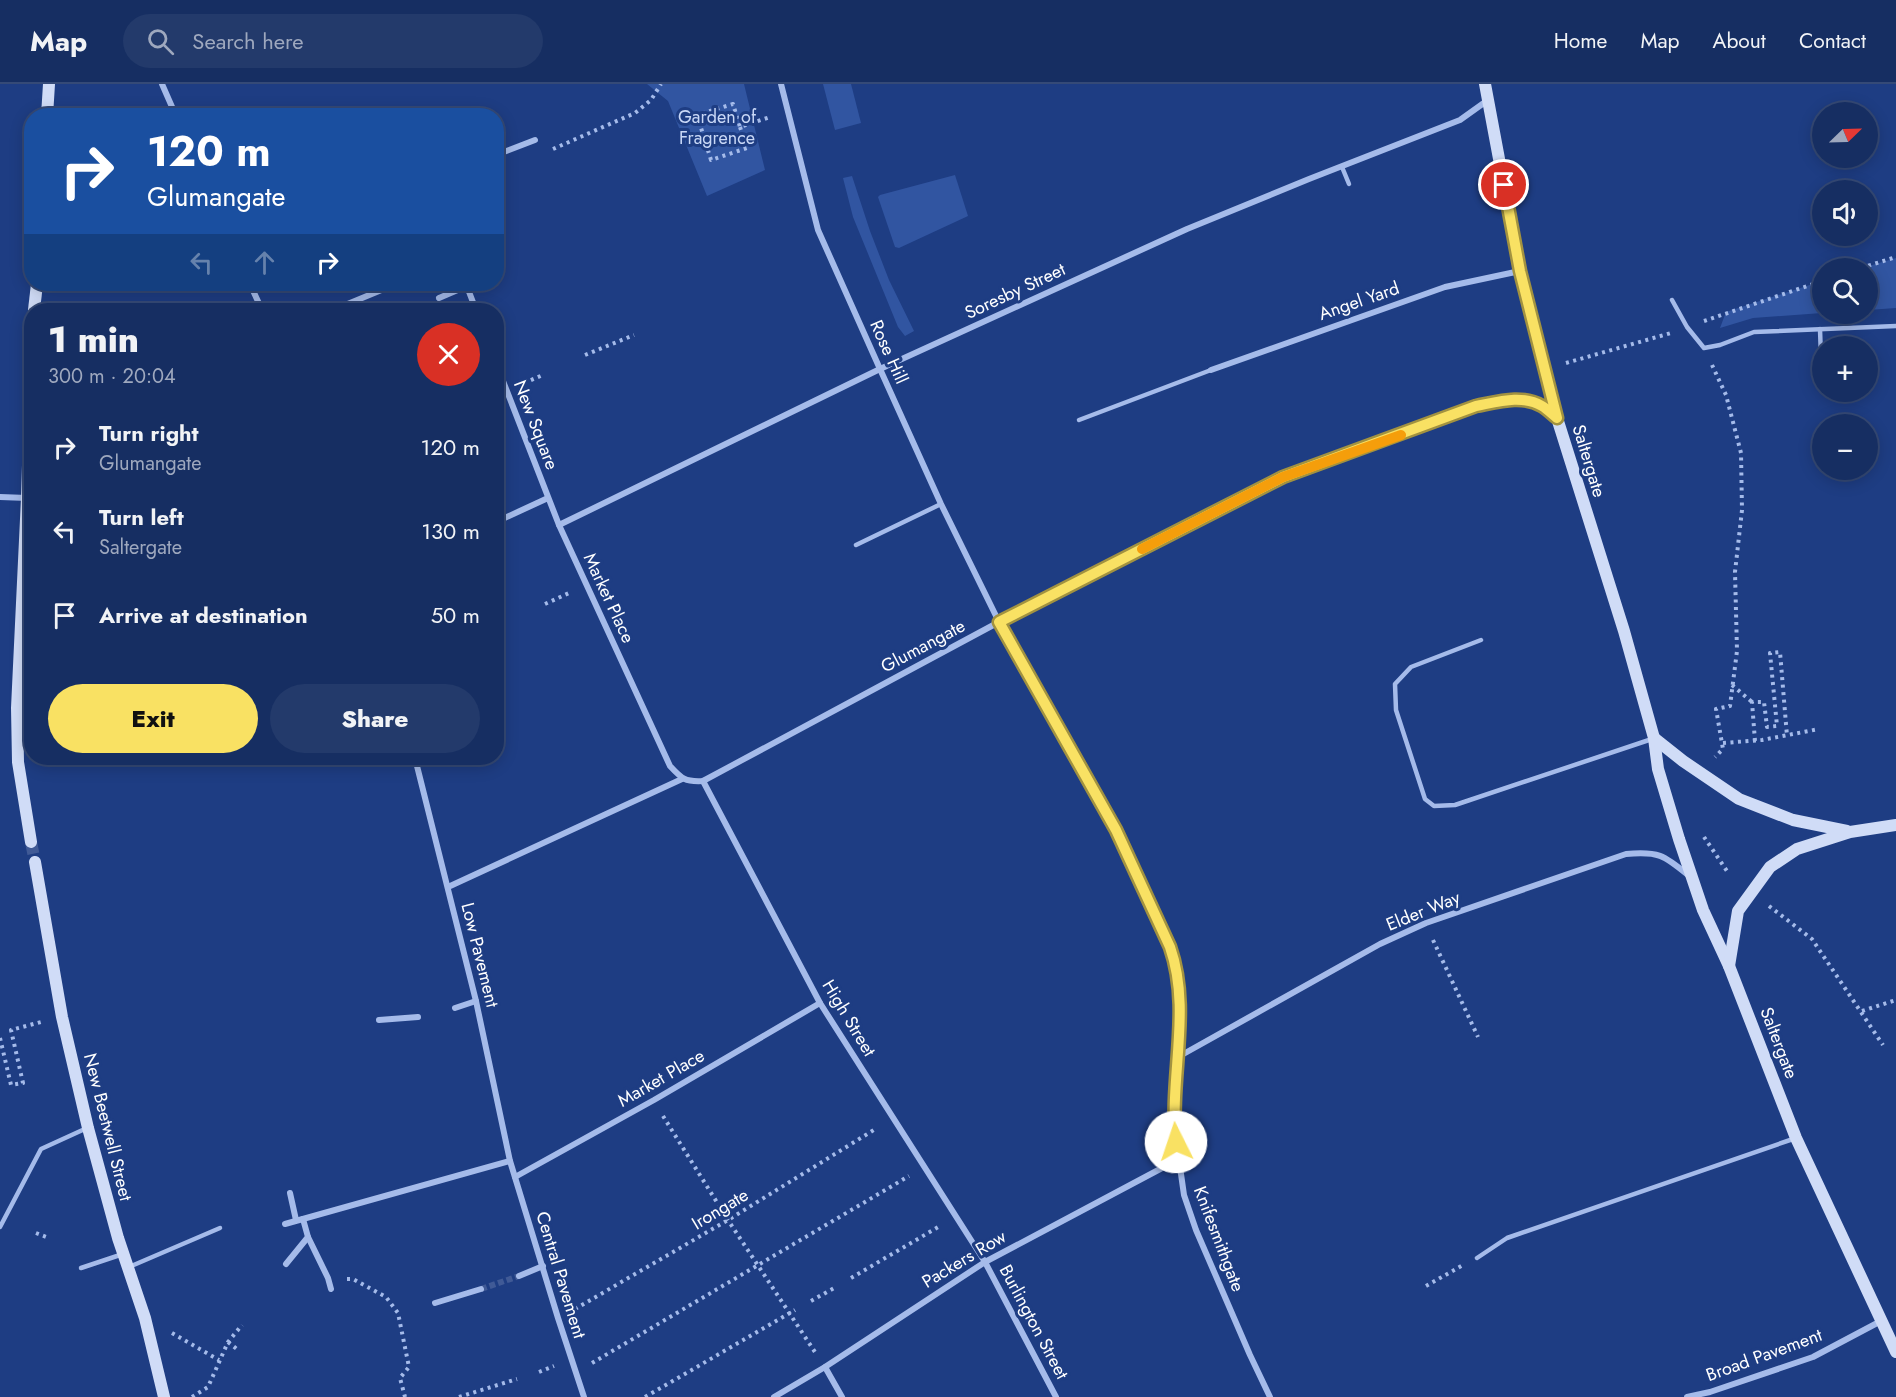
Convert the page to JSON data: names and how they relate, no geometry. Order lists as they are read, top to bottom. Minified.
{"streets":{"street":["Soresby Street","Angel Yard","Rose Hill","New Square","Saltergate","Market Place","Glumangate","Elder Way","Low Pavement","High Street","New Beetwell Street","Knifesmithgate","Packers Row","Central Pavement","Burlington Street","Broad Pavement"],"path":["Irongate"]},"crossings":[["Soresby Street","Rose Hill"],["Soresby Street","New Square"],["Soresby Street","Saltergate"],["Soresby Street","Market Place"],["Angel Yard","Saltergate"],["Rose Hill","Glumangate"],["Rose Hill","Knifesmithgate"],["New Square","Market Place"],["Saltergate","Glumangate"],["Saltergate","Elder Way"],["Saltergate","Broad Pavement"],["Market Place","High Street"],["Market Place","Central Pavement"],["Glumangate","High Street"],["Glumangate","Knifesmithgate"],["Elder Way","Knifesmithgate"],["Low Pavement","Central Pavement"],["High Street","Irongate"],["High Street","Packers Row"],["High Street","Burlington Street"],["Irongate","Central Pavement"],["Knifesmithgate","Packers Row"],["Packers Row","Burlington Street"]],"parks":["Garden of Fragrence"],"north":"top right","page":{"header":"Map","search":"Search here","nav":["Home","Map","About","Contact"],"map_buttons":["+","−"],"turn":["120 m","Glumangate"],"heading":["1 min","300 m · 20:04"],"list":[{"name":"Turn right","note":"Glumangate","value":"120 m"},{"name":"Turn left","note":"Saltergate","value":"130 m"},{"name":"Arrive at destination","value":"50 m"}],"buttons":["Exit","Share"]}}
